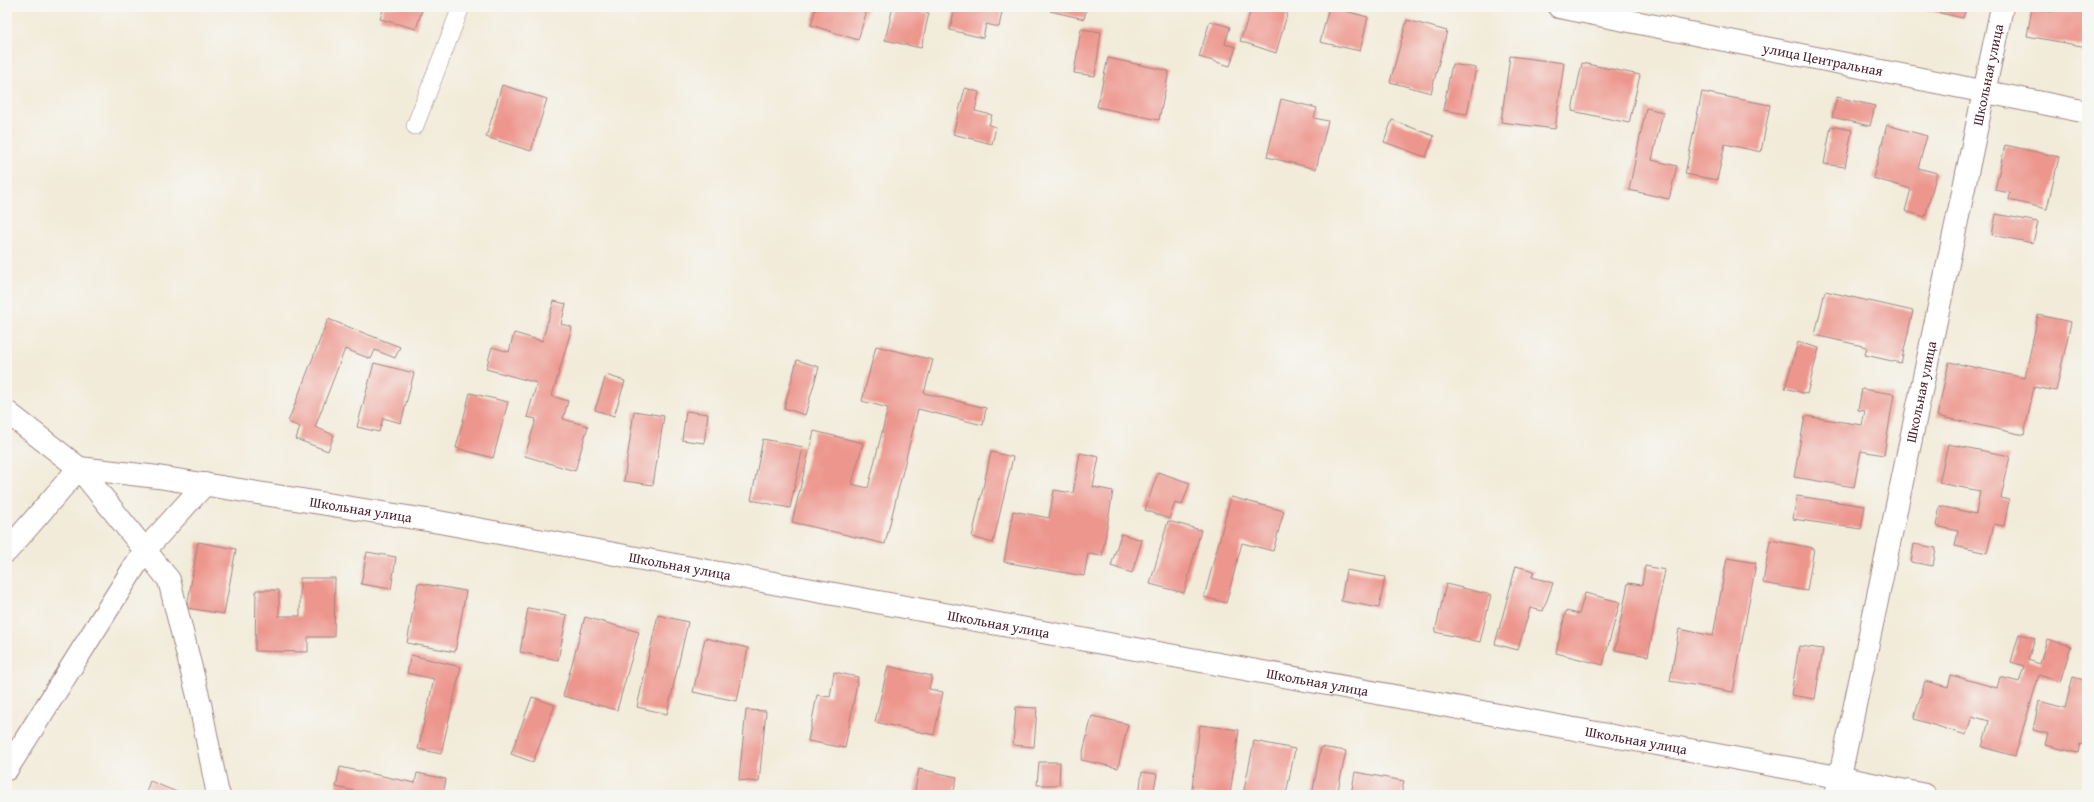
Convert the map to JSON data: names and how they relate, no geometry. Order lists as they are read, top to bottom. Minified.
{"streets":{"street":["улица Центральная","Школьная улица"]},"crossings":[["улица Центральная","Школьная улица"]]}
